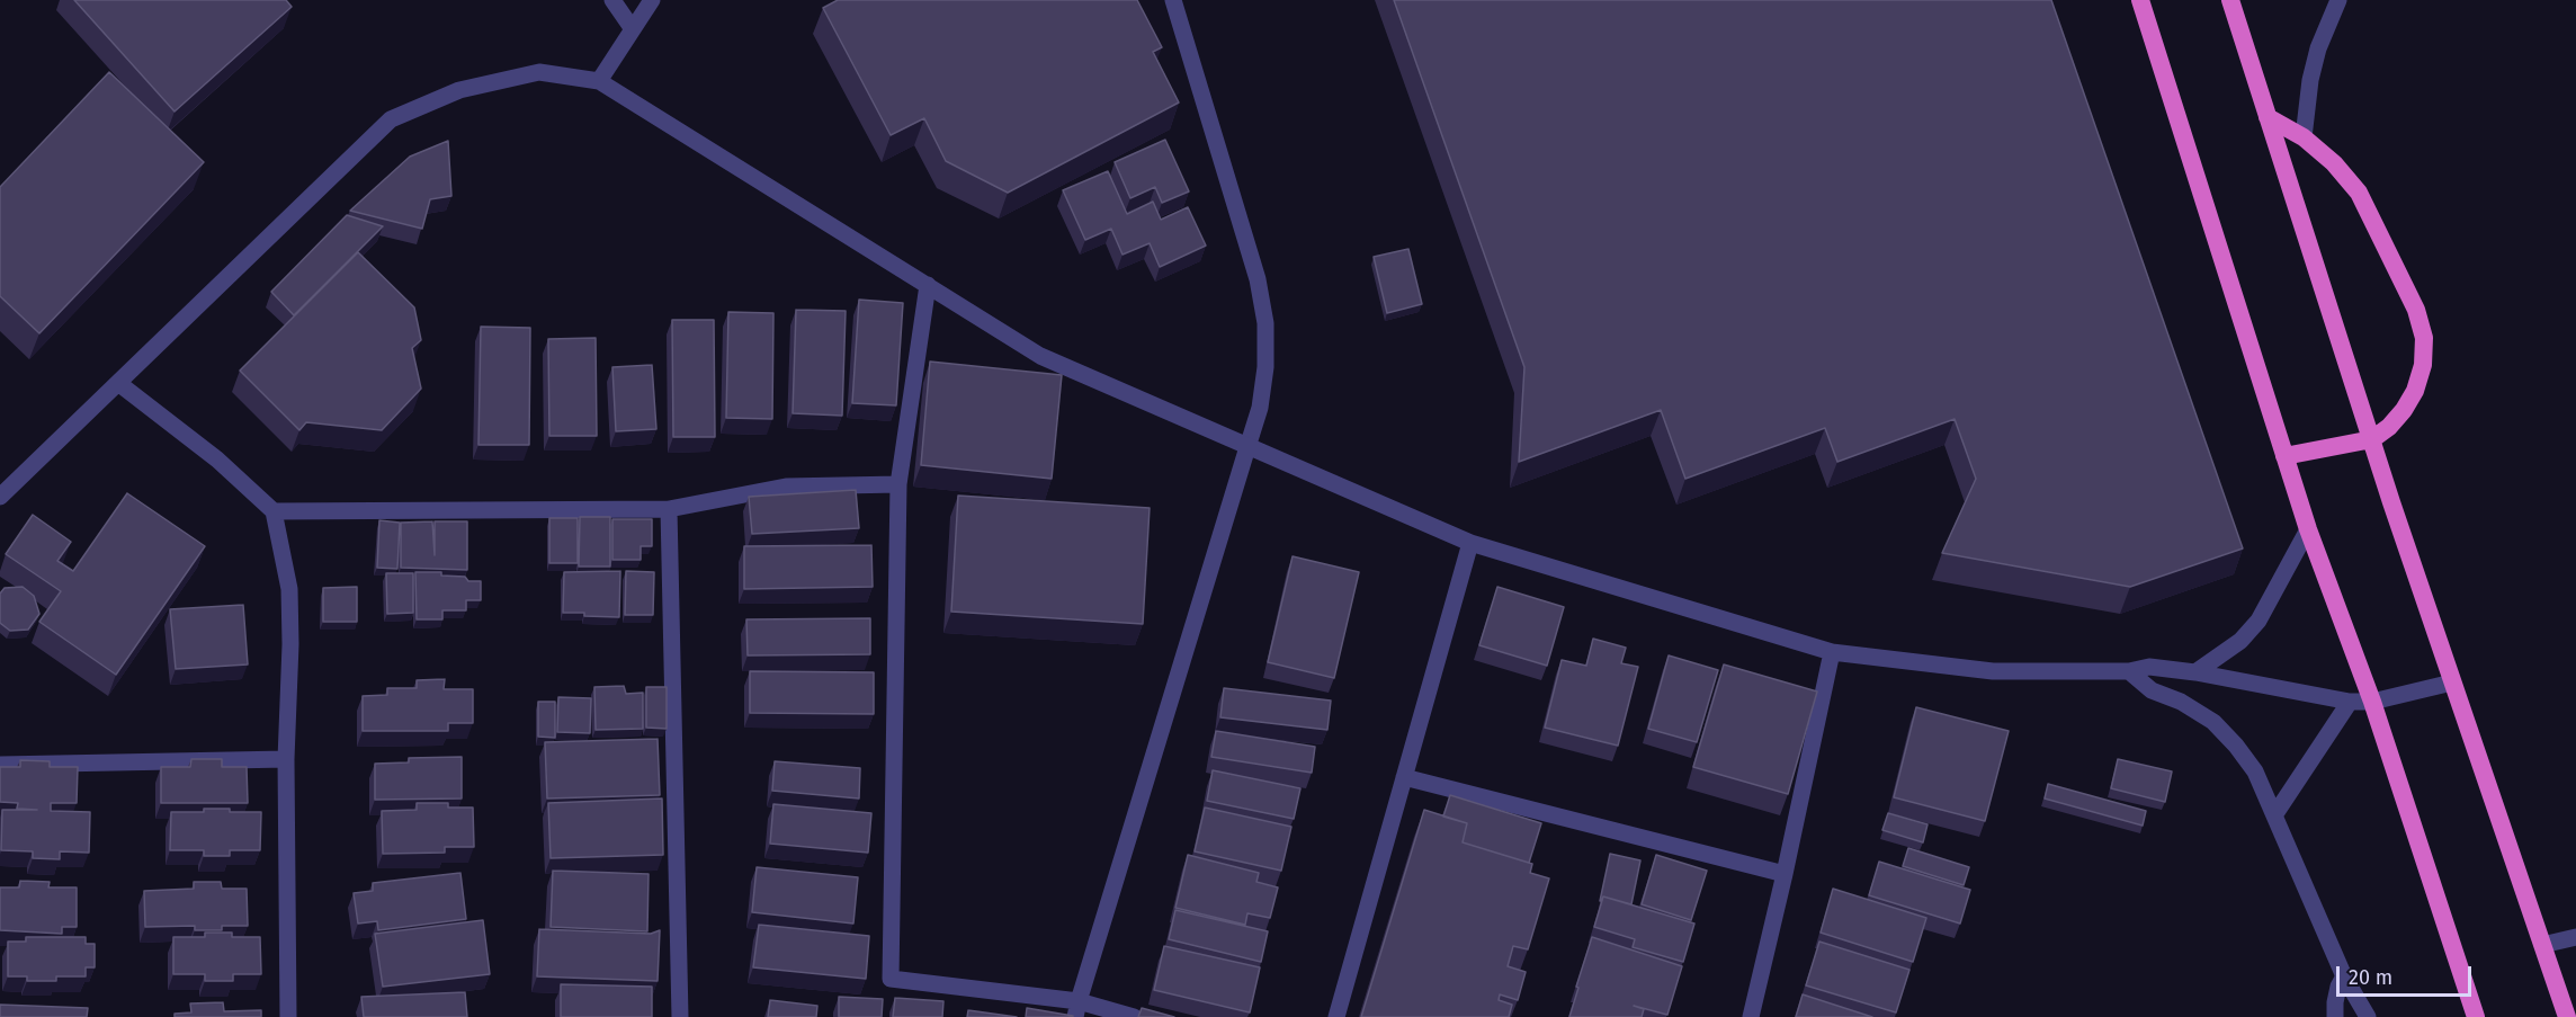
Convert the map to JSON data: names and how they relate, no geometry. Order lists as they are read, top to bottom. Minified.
{"scale_bar":"20 m"}
